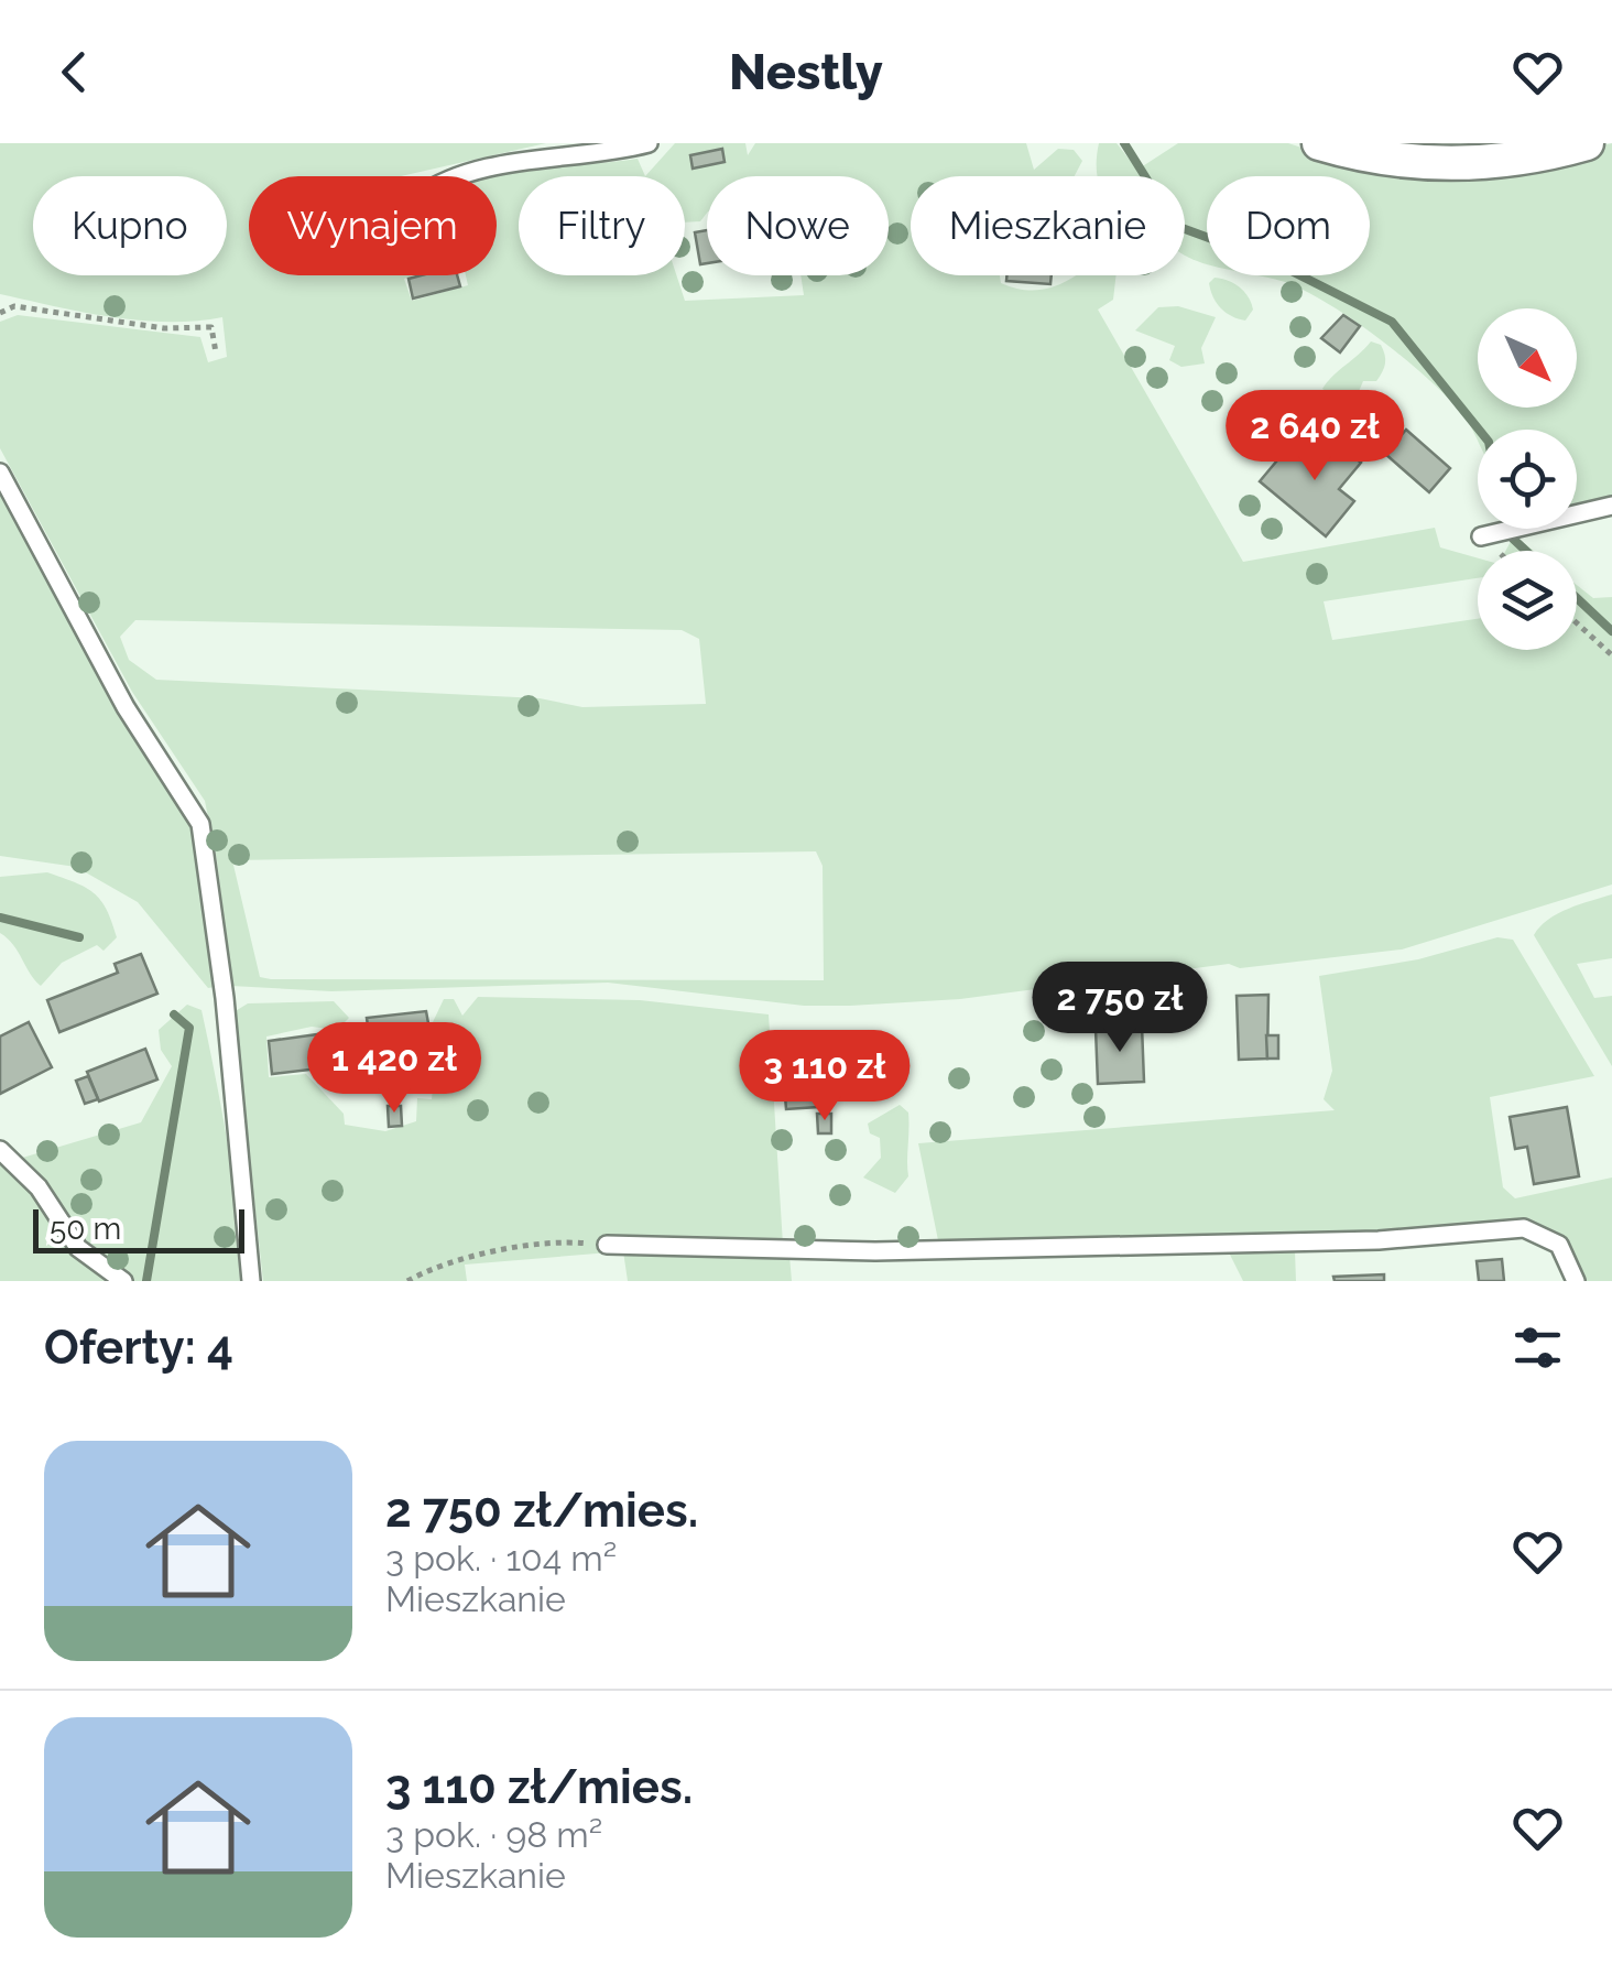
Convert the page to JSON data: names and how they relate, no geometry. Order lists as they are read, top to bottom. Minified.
{"scale_bar":"50 m","north":"bottom right","page":{"header":"Nestly","chip":["Kupno","Wynajem","Filtry","Nowe","Mieszkanie","Dom"],"price":["2 640 zł","2 750 zł","1 420 zł","3 110 zł"],"scale":"50 m","heading":"Oferty: 4","list":[{"name":"2 750 zł/mies.","note":"3 pok. · 104 m² · Mieszkanie"},{"name":"3 110 zł/mies.","note":"3 pok. · 98 m² · Mieszkanie"}]}}
